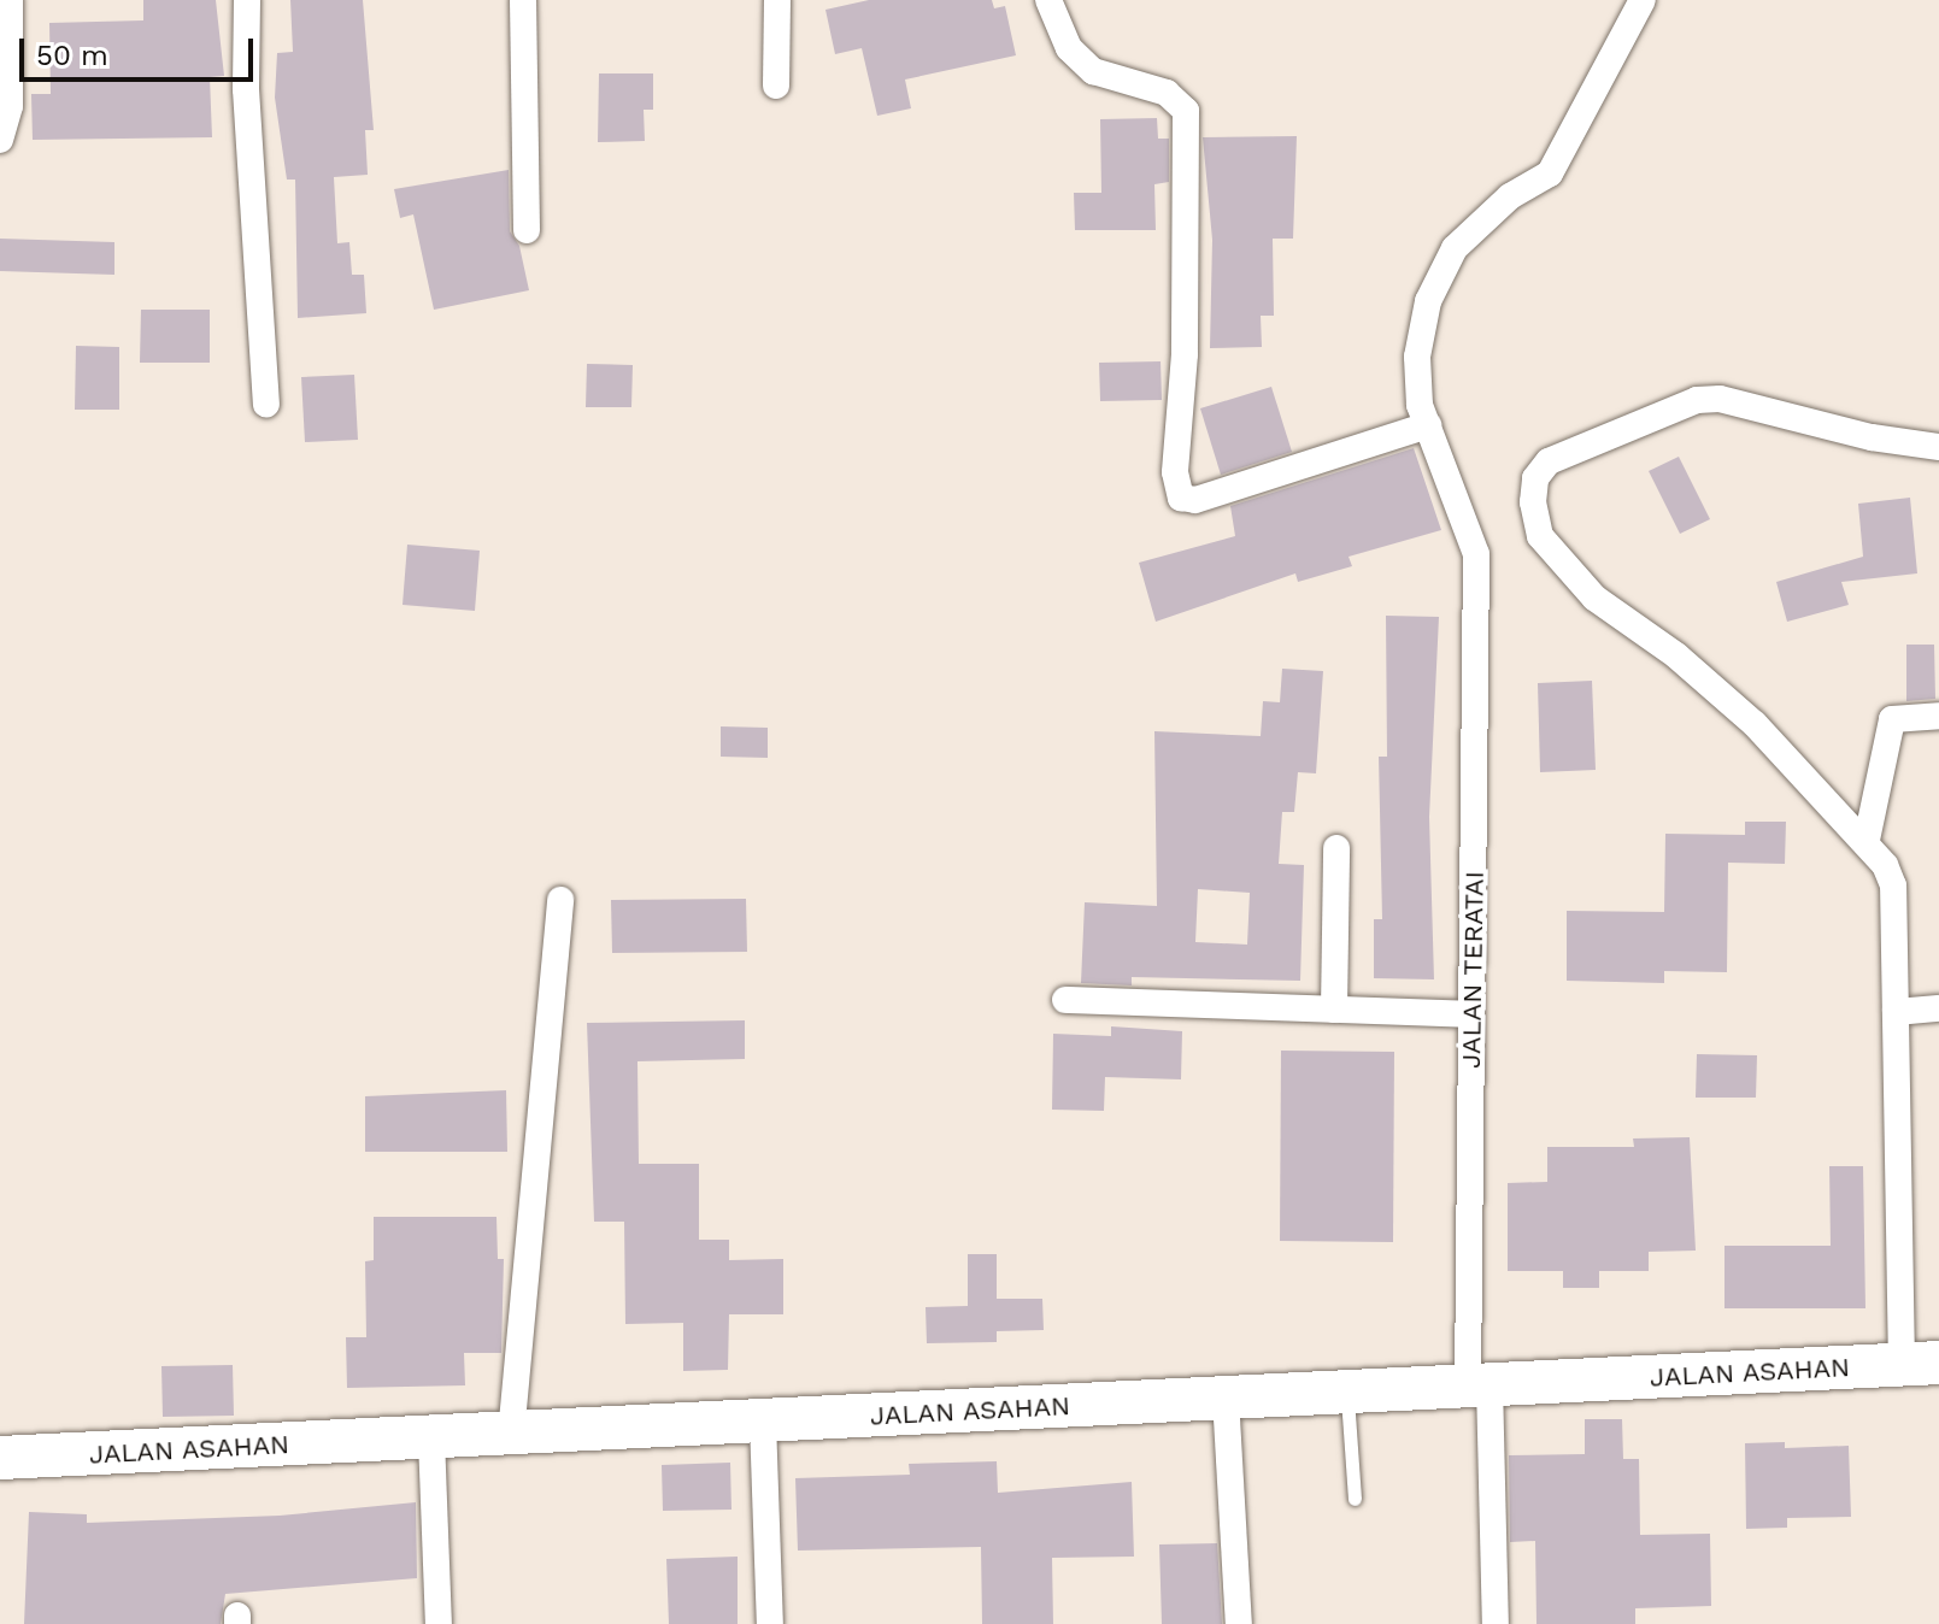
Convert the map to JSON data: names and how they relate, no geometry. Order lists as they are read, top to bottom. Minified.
{"streets":{"main road":["JALAN ASAHAN"],"street":["JALAN TERATAI"]},"crossings":[["JALAN TERATAI","JALAN ASAHAN"]],"scale_bar":"50 m"}
